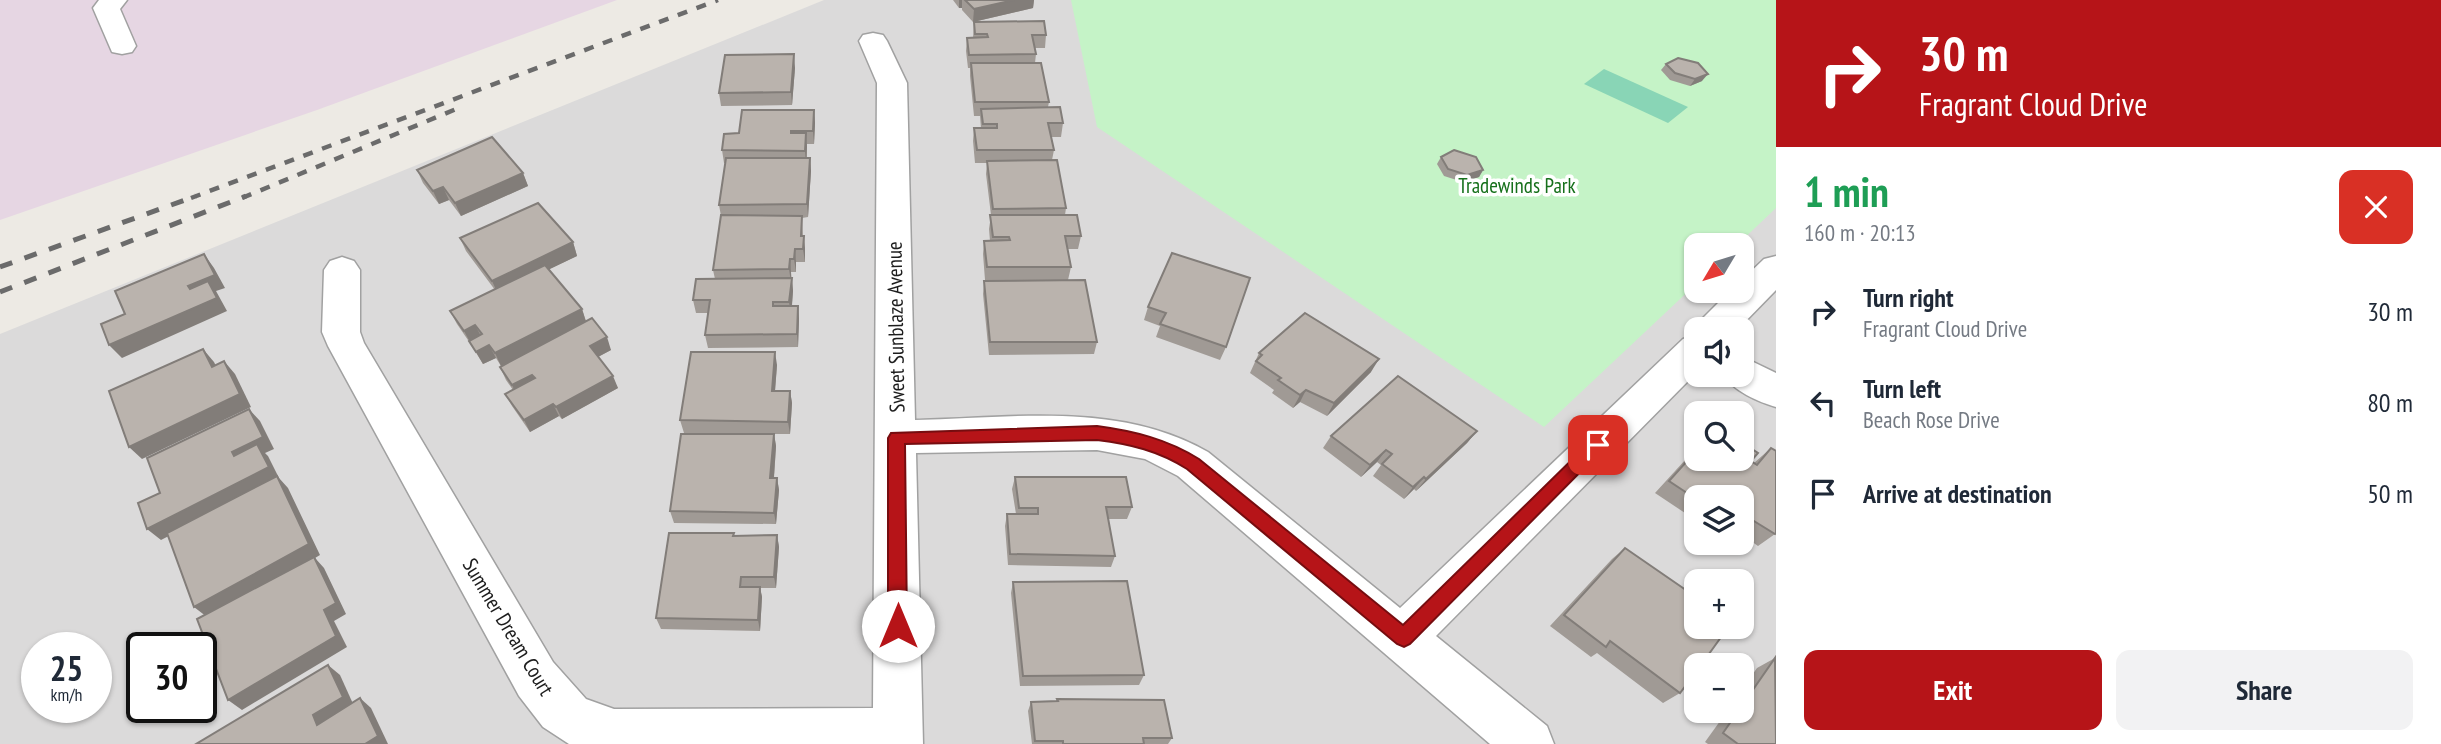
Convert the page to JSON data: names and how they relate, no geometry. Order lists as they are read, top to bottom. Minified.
{"streets":{"street":["Sweet Sunblaze Avenue","Summer Dream Court"]},"crossings":[["Sweet Sunblaze Avenue","Summer Dream Court"]],"parks":["Tradewinds Park"],"north":"bottom left","page":{"turn":["30 m","Fragrant Cloud Drive"],"heading":["1 min","160 m · 20:13"],"map_buttons":["+","−"],"list":[{"name":"Turn right","note":"Fragrant Cloud Drive","value":"30 m"},{"name":"Turn left","note":"Beach Rose Drive","value":"80 m"},{"name":"Arrive at destination","value":"50 m"}],"speed":"25 km/h","limit":"30","buttons":["Exit","Share"]}}
